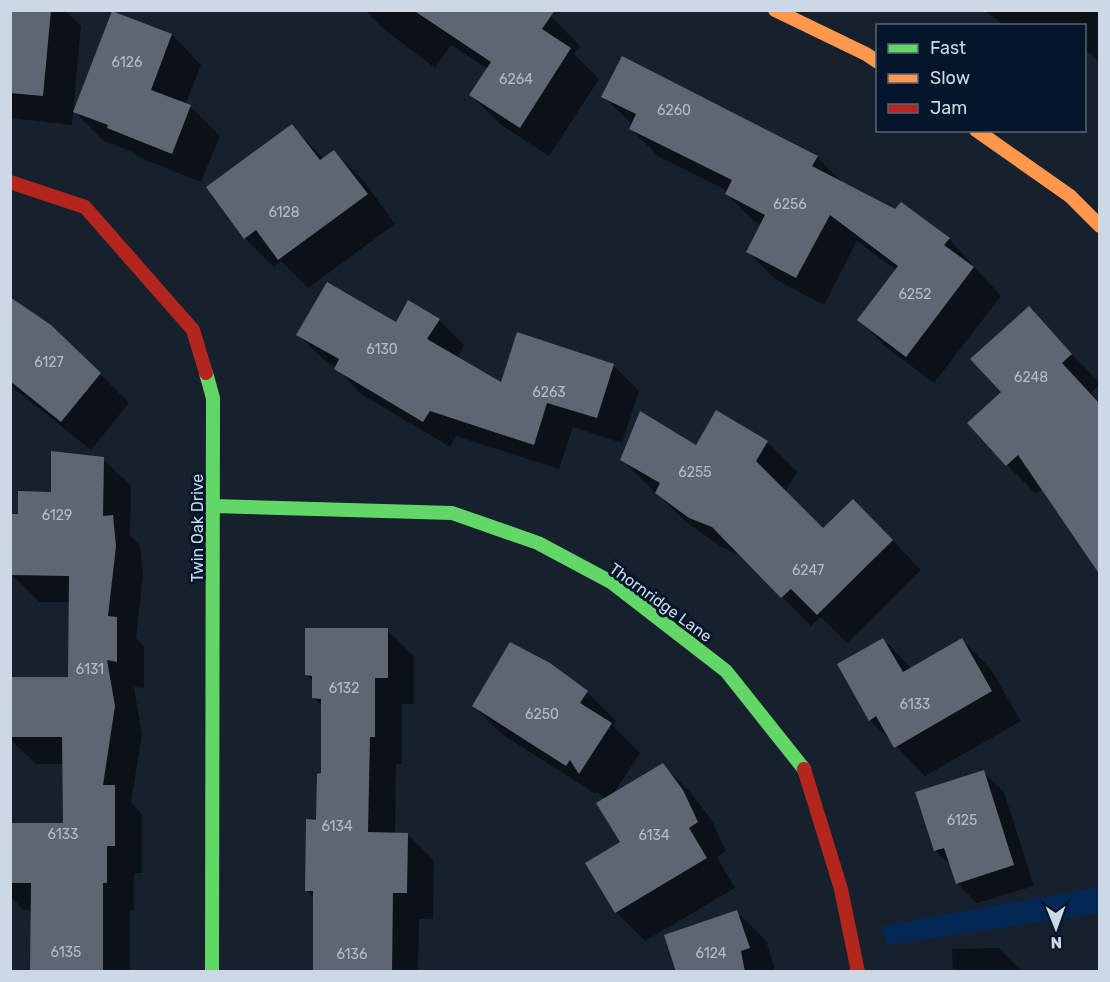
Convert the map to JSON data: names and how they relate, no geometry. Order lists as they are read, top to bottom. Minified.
{"streets":{"street":["Twin Oak Drive","Thornridge Lane"]},"crossings":[["Twin Oak Drive","Thornridge Lane"]],"house_numbers":["6126","6264","6260","6256","6128","6252","6130","6127","6248","6263","6255","6129","6247","6131","6132","6133","6250","6125","6134","6133","6134","6135","6124","6136"],"legend":["Fast","Slow","Jam"],"north":"bottom"}
